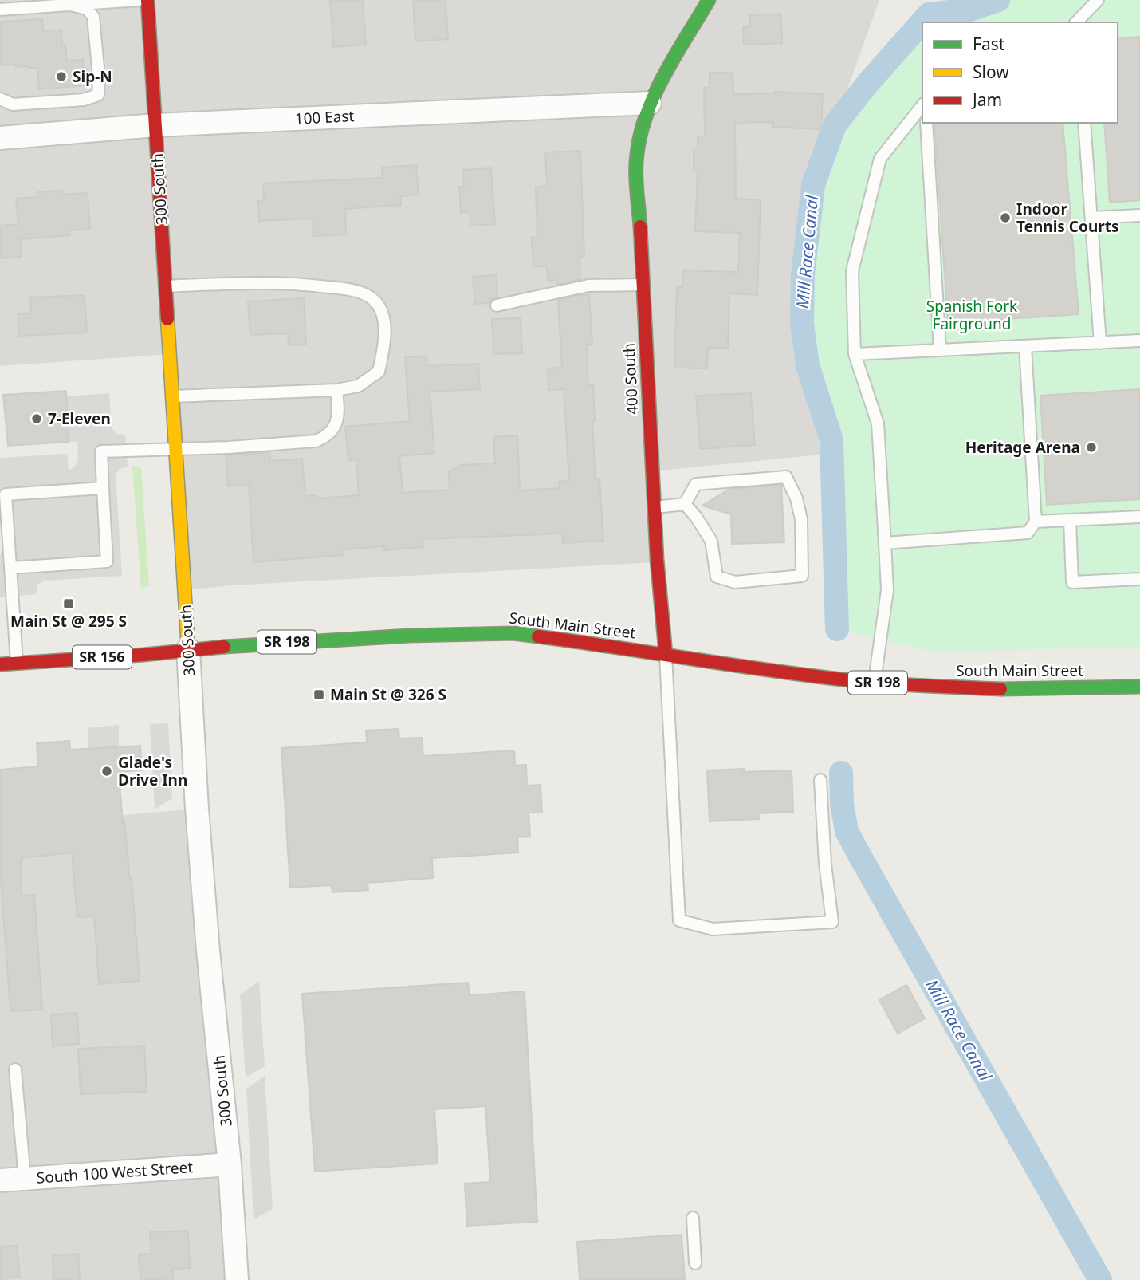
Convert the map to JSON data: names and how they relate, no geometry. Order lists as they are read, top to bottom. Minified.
{"streets":{"main road":["300 South","400 South","South Main Street","SR 198","SR 156"],"street":["100 East","South 100 West Street"]},"crossings":[["100 East","300 South"],["100 East","400 South"],["300 South","South Main Street"],["300 South","South 100 West Street"],["400 South","South Main Street"]],"water":["Mill Race Canal"],"parks":["Spanish Fork Fairground"],"places":{"other":["Sip-N","Indoor Tennis Courts","7-Eleven","Heritage Arena","Glade's Drive Inn"],"transit":["Main St @ 295 S","Main St @ 326 S"]},"legend":["Fast","Slow","Jam"]}
